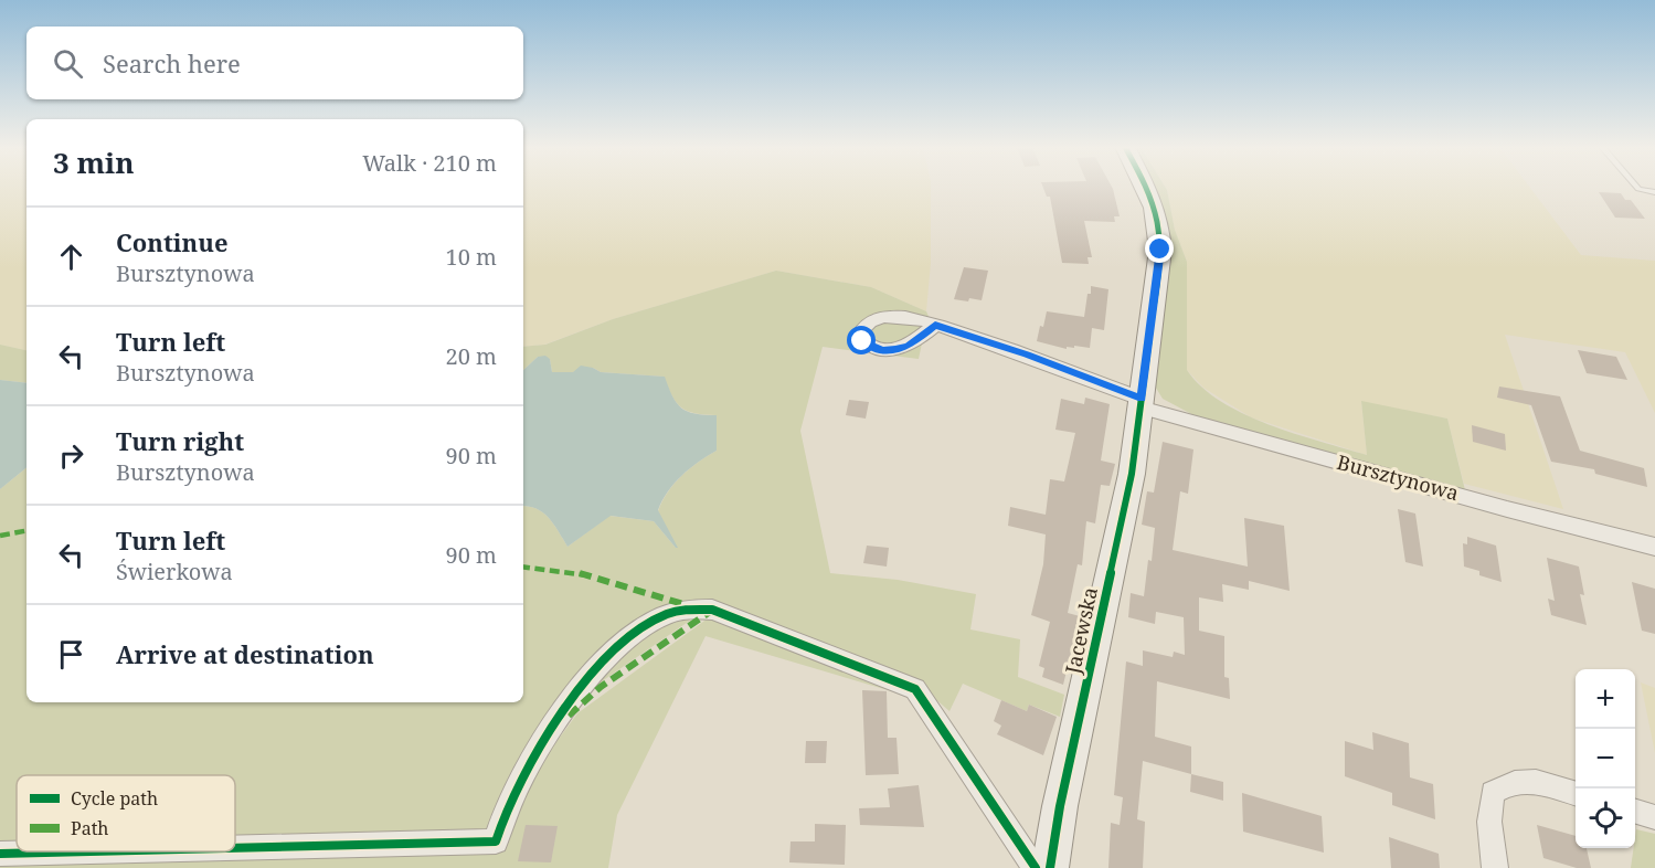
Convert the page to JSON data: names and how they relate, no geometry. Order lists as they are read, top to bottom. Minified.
{"streets":{"street":["Bursztynowa","Jacewska"]},"crossings":[["Bursztynowa","Jacewska"]],"legend":["Cycle path","Path"],"page":{"search":"Search here","heading":["3 min","Walk · 210 m"],"list":[["Continue","Bursztynowa","10 m"],["Turn left","Bursztynowa","20 m"],["Turn right","Bursztynowa","90 m"],["Turn left","Świerkowa","90 m"],"Arrive at destination"],"map_buttons":["+","−"]}}
